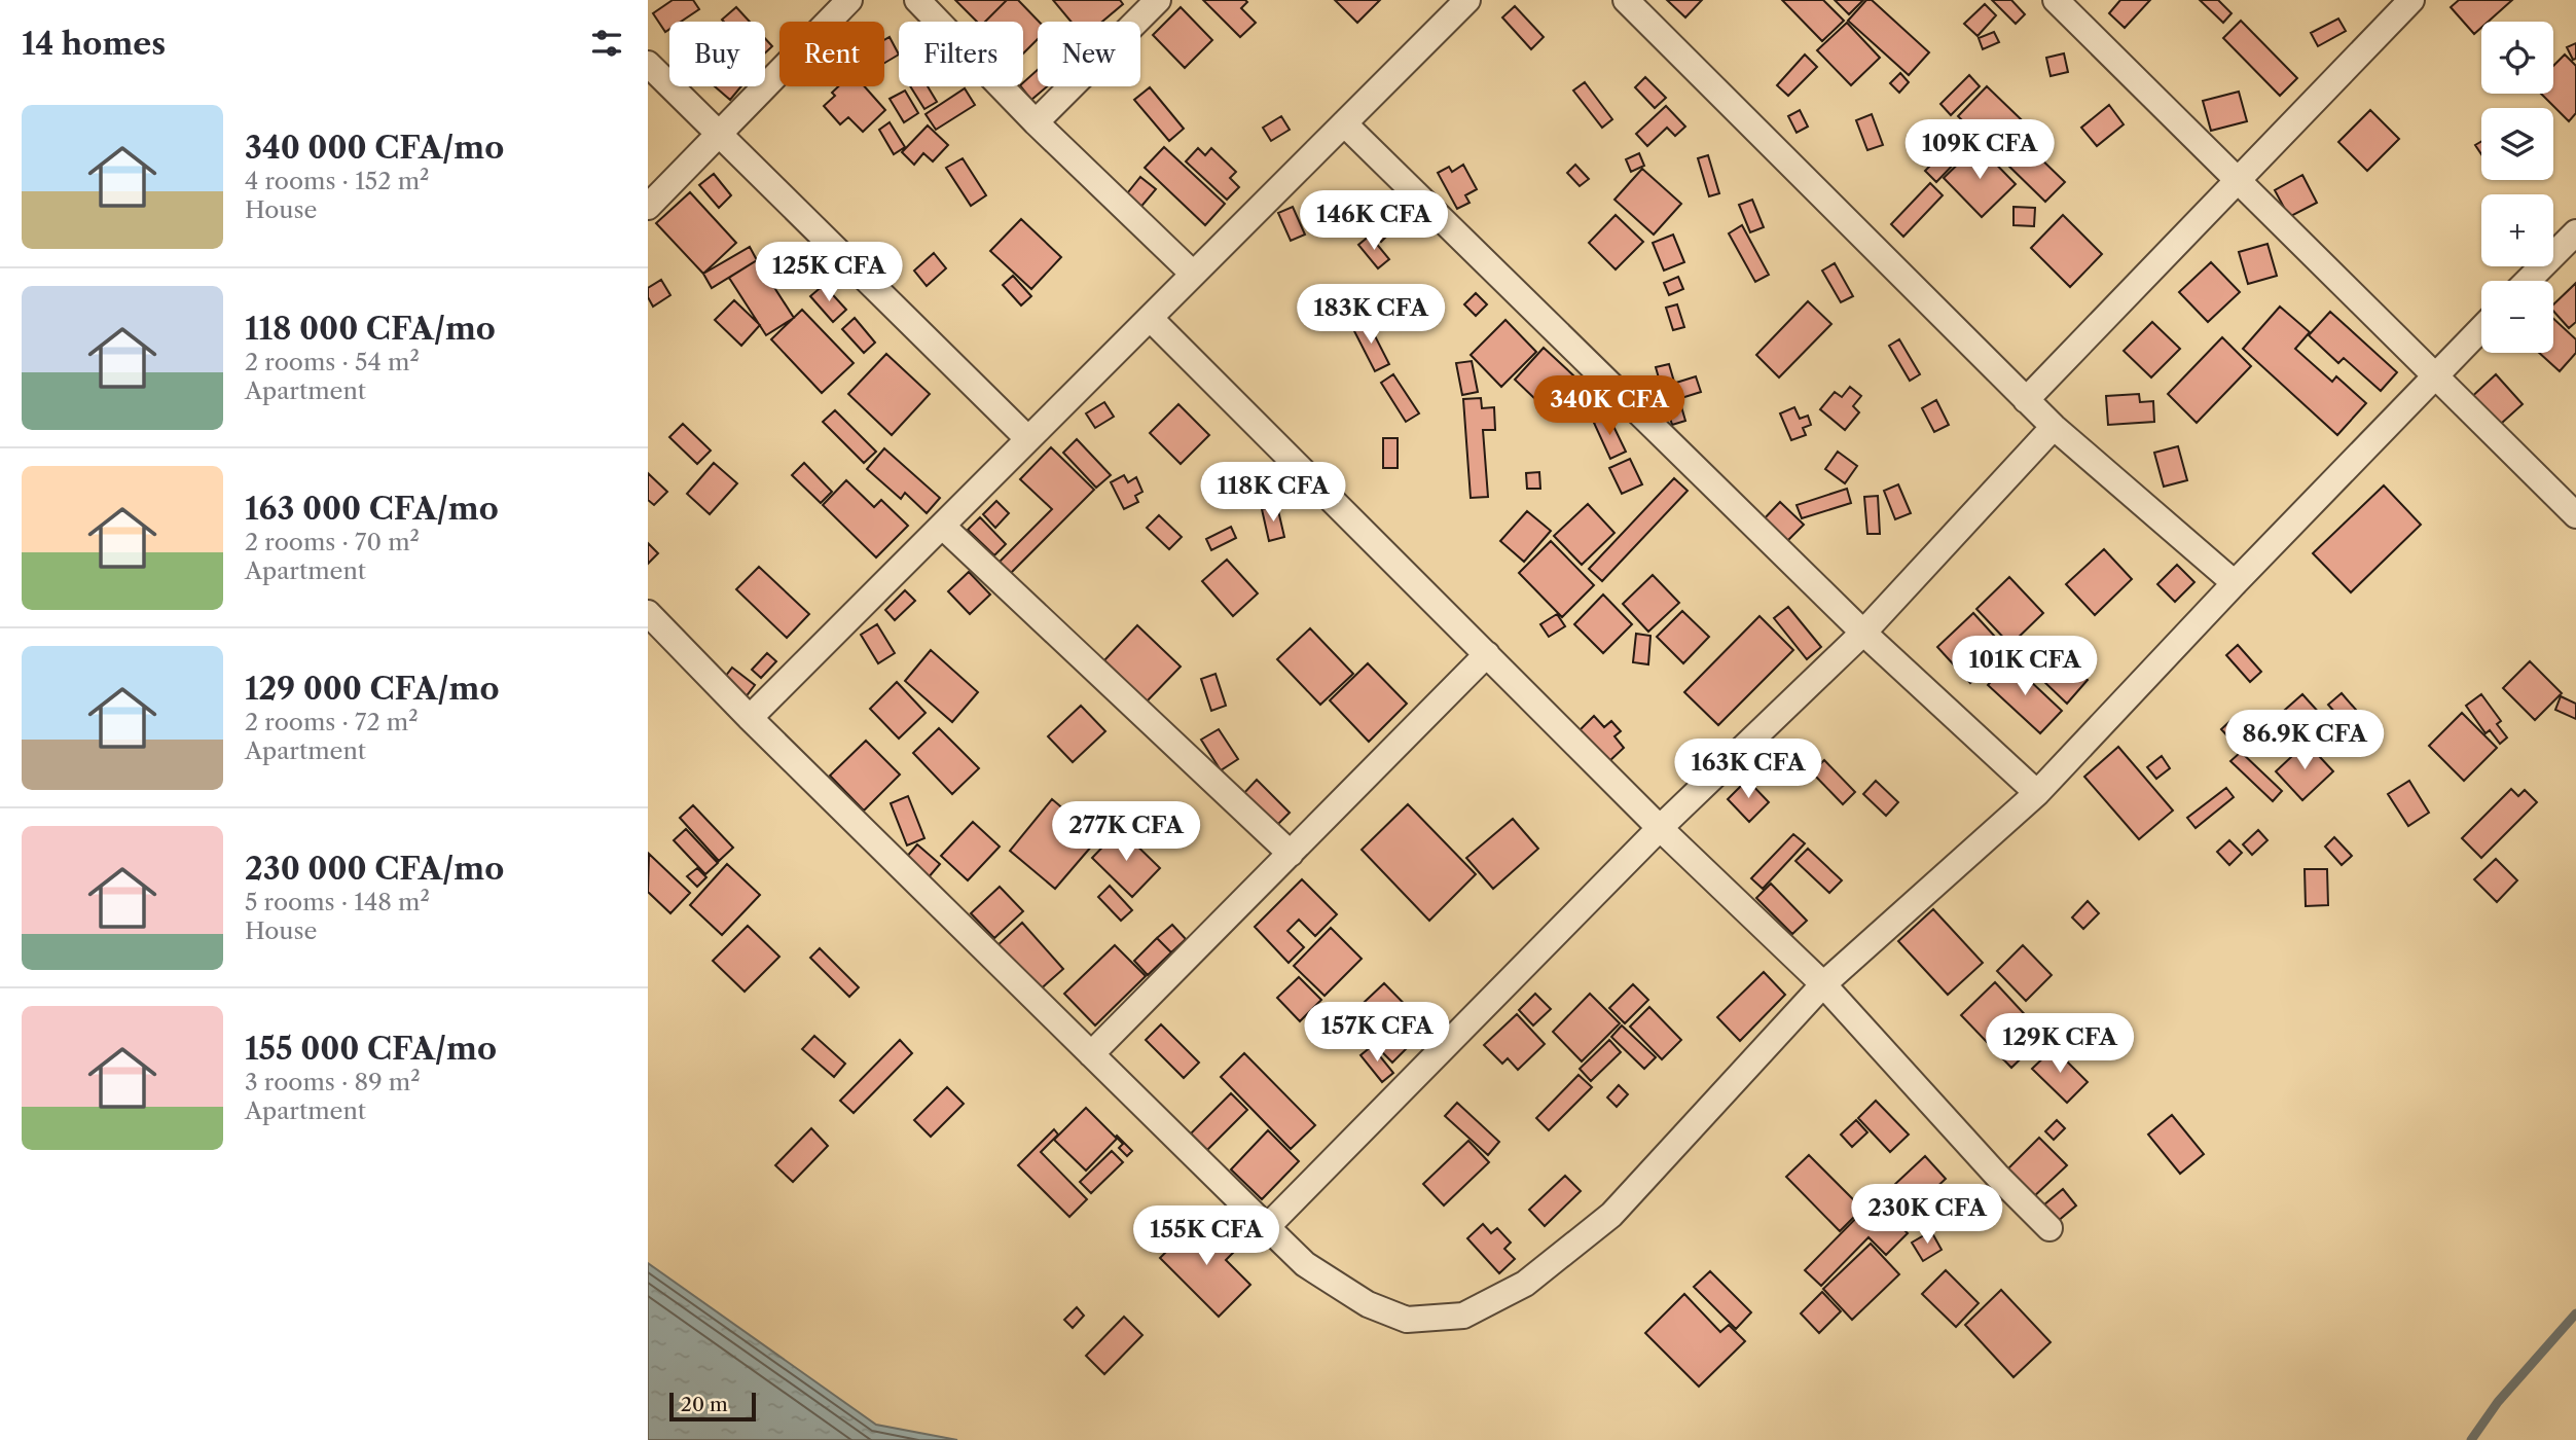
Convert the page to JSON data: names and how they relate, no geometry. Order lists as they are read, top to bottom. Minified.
{"scale_bar":"20 m","page":{"heading":"14 homes","map_buttons":["+","−"],"chip":["Buy","Rent","Filters","New"],"list":[{"name":"340 000 CFA/mo","note":"4 rooms · 152 m² · House"},{"name":"118 000 CFA/mo","note":"2 rooms · 54 m² · Apartment"},{"name":"163 000 CFA/mo","note":"2 rooms · 70 m² · Apartment"},{"name":"129 000 CFA/mo","note":"2 rooms · 72 m² · Apartment"},{"name":"230 000 CFA/mo","note":"5 rooms · 148 m² · House"},{"name":"155 000 CFA/mo","note":"3 rooms · 89 m² · Apartment"}],"price":["109K CFA","146K CFA","125K CFA","183K CFA","340K CFA","118K CFA","101K CFA","86.9K CFA","163K CFA","277K CFA","157K CFA","129K CFA","230K CFA","155K CFA"],"scale":"20 m"}}
